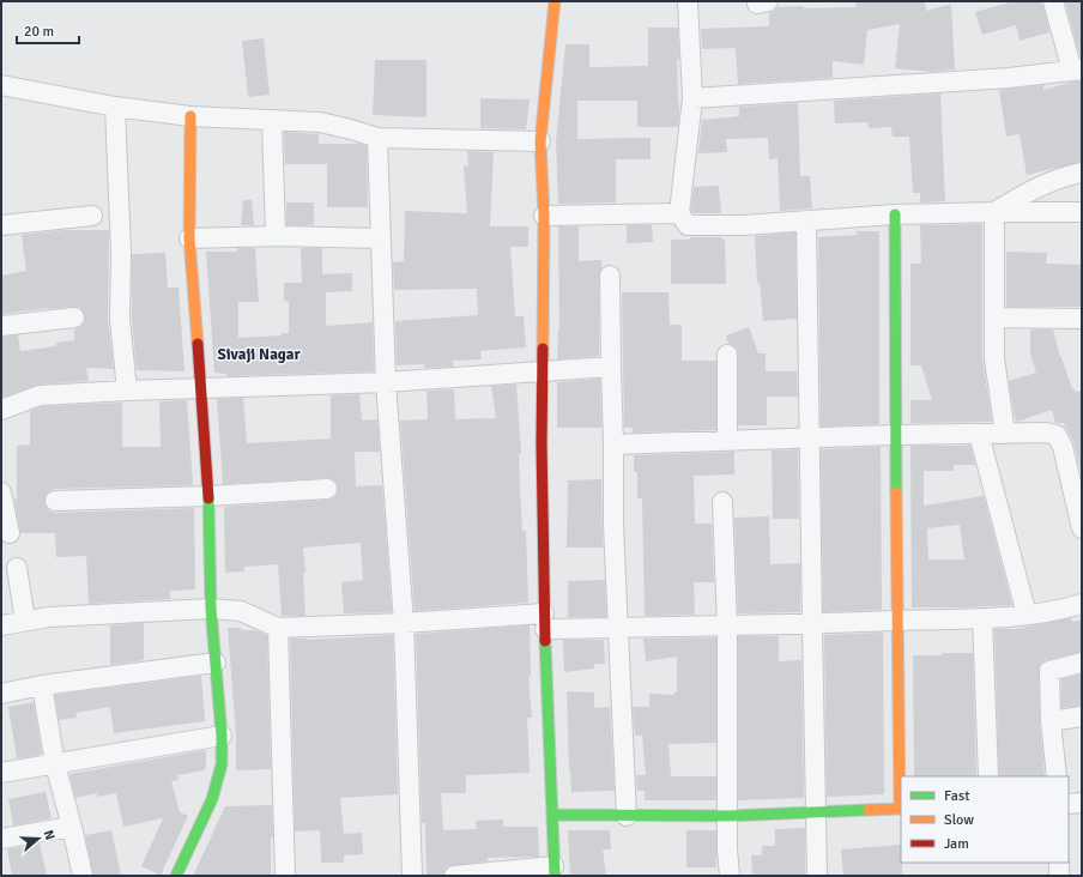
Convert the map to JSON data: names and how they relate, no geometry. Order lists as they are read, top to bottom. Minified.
{"districts":["Sivaji Nagar"],"legend":["Fast","Slow","Jam"],"scale_bar":"20 m","north":"right"}
